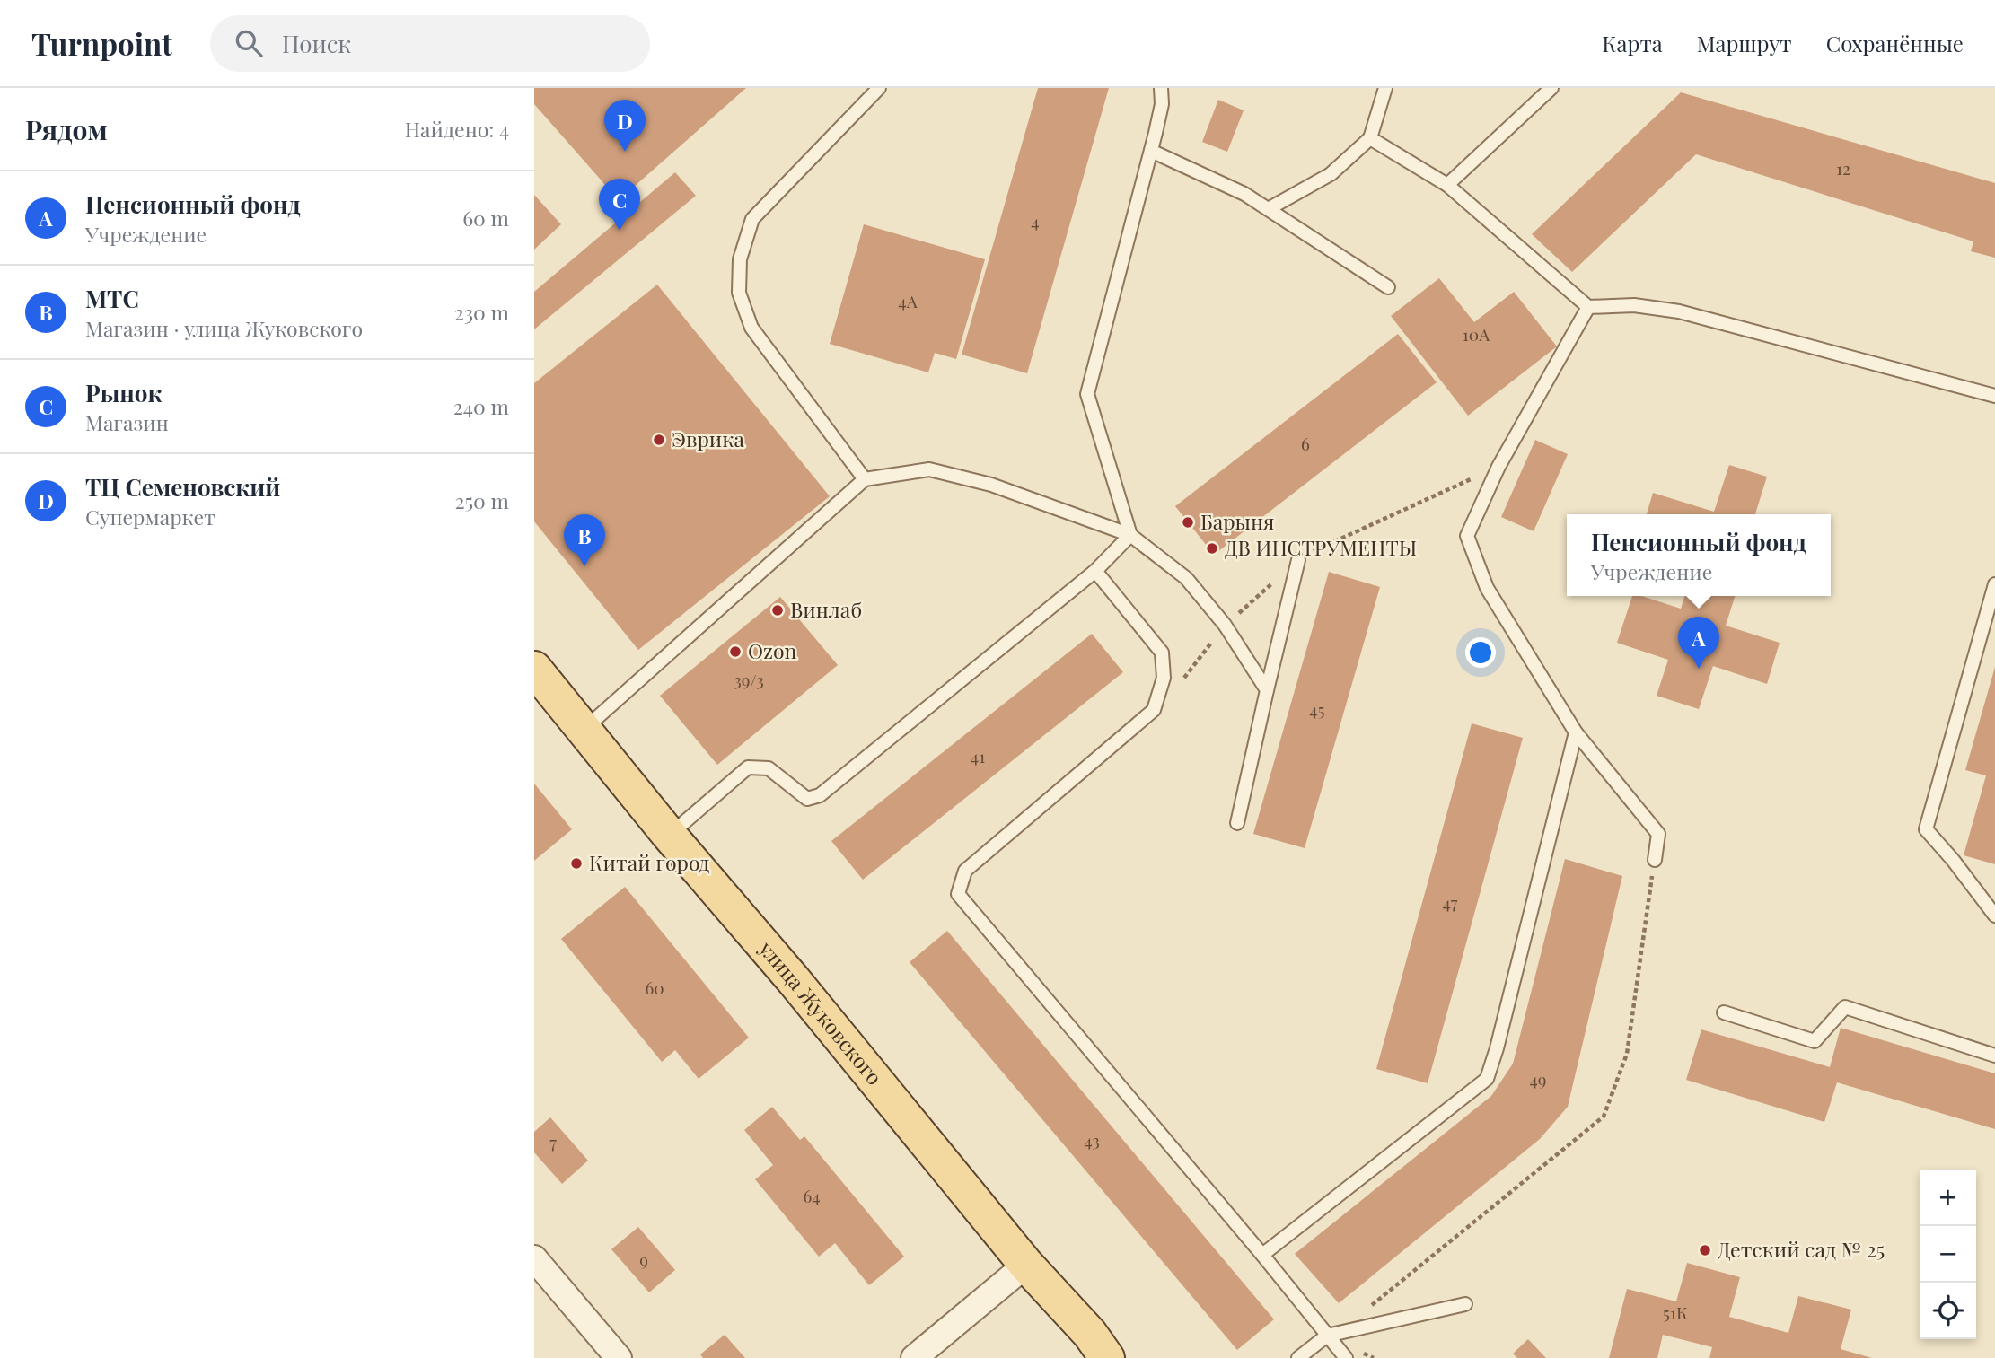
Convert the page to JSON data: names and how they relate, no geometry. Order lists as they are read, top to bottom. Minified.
{"streets":{"main road":["улица Жуковского"]},"places":["Эврика","Барыня","ДВ ИНСТРУМЕНТЫ","Винлаб","Ozon","Китай город","Детский сад № 25"],"house_numbers":["12","4","4А","10А","6","39/3","45","41","47","60","49","43","7","64","9","51К"],"page":{"header":"Turnpoint","search":"Поиск","nav":["Карта","Маршрут","Сохранённые"],"heading":["Рядом","Найдено: 4"],"pins":["D","C","B","A"],"list":[{"mark":"A","name":"Пенсионный фонд","note":"Учреждение","value":"60 m"},{"mark":"B","name":"МТС","note":"Магазин · улица Жуковского","value":"230 m"},{"mark":"C","name":"Рынок","note":"Магазин","value":"240 m"},{"mark":"D","name":"ТЦ Семеновский","note":"Супермаркет","value":"250 m"}],"popup":["Пенсионный фонд","Учреждение"],"map_buttons":["+","−"]}}
